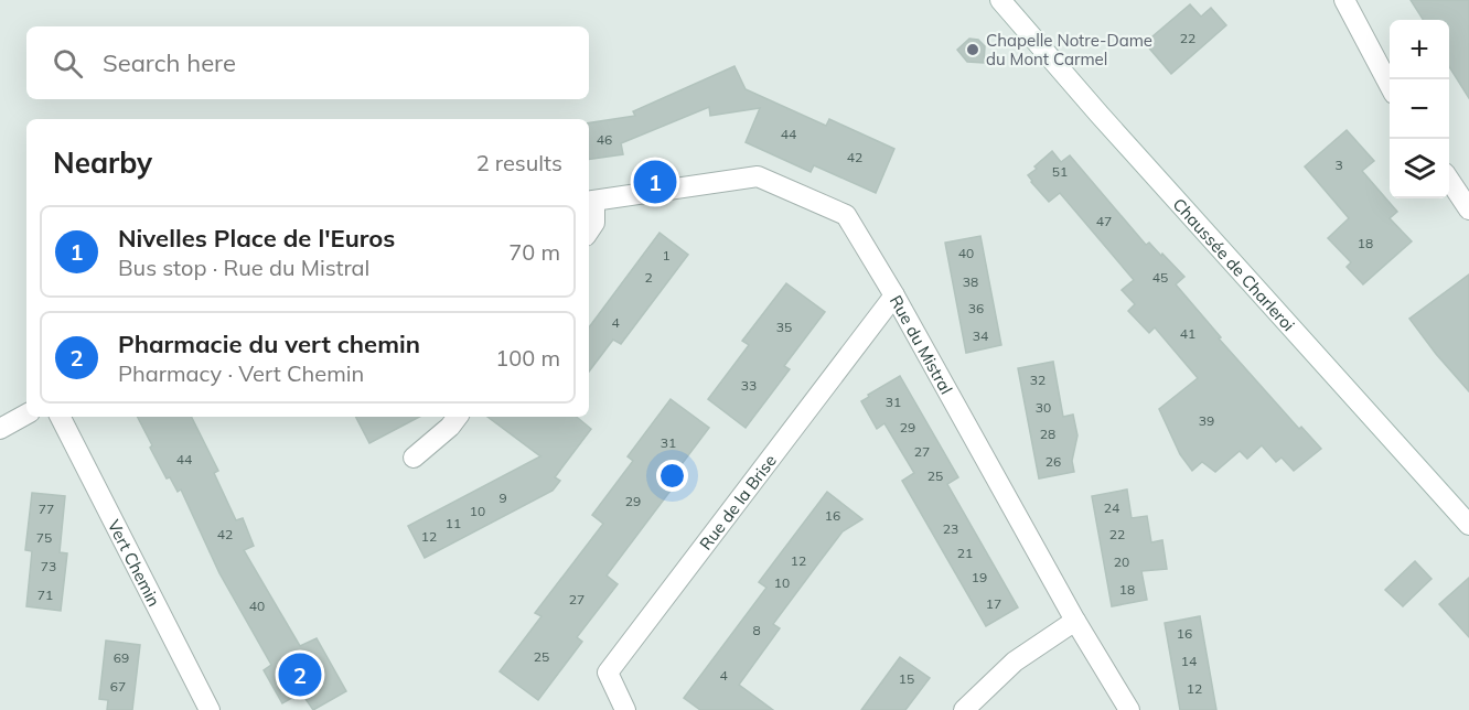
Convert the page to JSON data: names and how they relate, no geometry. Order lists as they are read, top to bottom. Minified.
{"streets":{"street":["Chaussée de Charleroi","Rue du Mistral","Rue de la Brise","Vert Chemin"]},"crossings":[["Rue du Mistral","Rue de la Brise"]],"places":["Chapelle Notre-Dame du Mont Carmel"],"house_numbers":["22","44","46","42","3","51","47","18","40","1","2","45","38","36","4","35","41","34","32","33","31","30","39","29","28","31","27","44","26","25","9","29","24","77","10","16","11","23","42","22","12","75","21","12","20","73","19","10","18","71","27","17","40","8","16","25","69","14","4","15","67","12"],"page":{"map_buttons":["+","−"],"search":"Search here","heading":["Nearby","2 results"],"pins":["1","2"],"list":[{"mark":"1","name":"Nivelles Place de l'Euros","note":"Bus stop · Rue du Mistral","value":"70 m"},{"mark":"2","name":"Pharmacie du vert chemin","note":"Pharmacy · Vert Chemin","value":"100 m"}]}}
